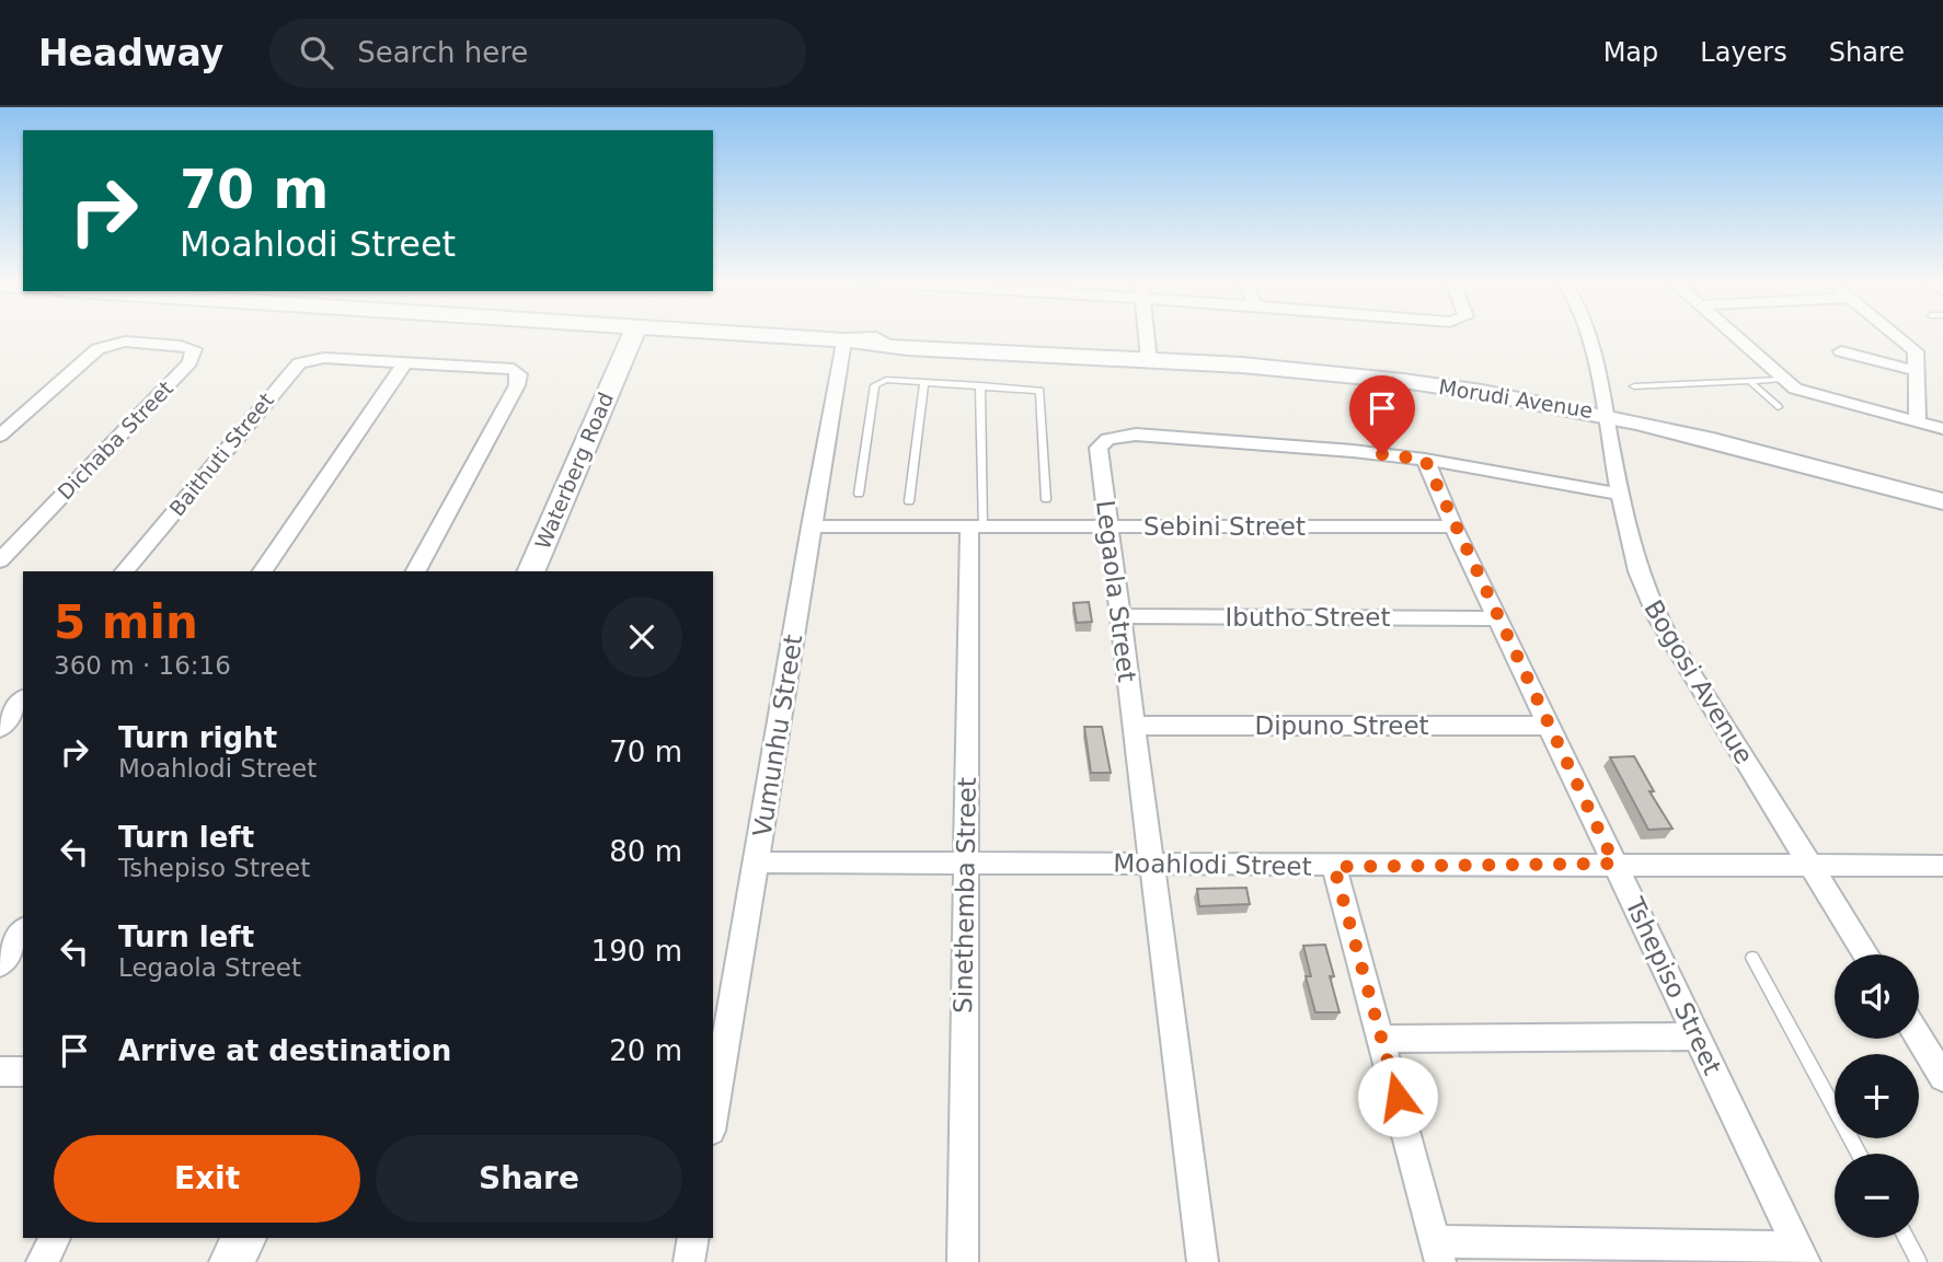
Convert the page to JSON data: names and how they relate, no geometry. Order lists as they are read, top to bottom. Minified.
{"streets":{"street":["Morudi Avenue","Dichaba Street","Baithuti Street","Waterberg Road","Sebini Street","Legaola Street","Ibutho Street","Bogosi Avenue","Dipuno Street","Vumunhu Street","Moahlodi Street","Sinethemba Street","Tshepiso Street"]},"crossings":[["Morudi Avenue","Bogosi Avenue"],["Morudi Avenue","Vumunhu Street"],["Sebini Street","Legaola Street"],["Sebini Street","Vumunhu Street"],["Sebini Street","Sinethemba Street"],["Sebini Street","Tshepiso Street"],["Legaola Street","Ibutho Street"],["Legaola Street","Bogosi Avenue"],["Legaola Street","Dipuno Street"],["Legaola Street","Moahlodi Street"],["Legaola Street","Tshepiso Street"],["Ibutho Street","Tshepiso Street"],["Bogosi Avenue","Moahlodi Street"],["Dipuno Street","Tshepiso Street"],["Vumunhu Street","Moahlodi Street"],["Moahlodi Street","Sinethemba Street"],["Moahlodi Street","Tshepiso Street"]],"page":{"header":"Headway","search":"Search here","nav":["Map","Layers","Share"],"turn":["70 m","Moahlodi Street"],"heading":["5 min","360 m · 16:16"],"list":[{"name":"Turn right","note":"Moahlodi Street","value":"70 m"},{"name":"Turn left","note":"Tshepiso Street","value":"80 m"},{"name":"Turn left","note":"Legaola Street","value":"190 m"},{"name":"Arrive at destination","value":"20 m"}],"map_buttons":["+","−"],"buttons":["Exit","Share"]}}
